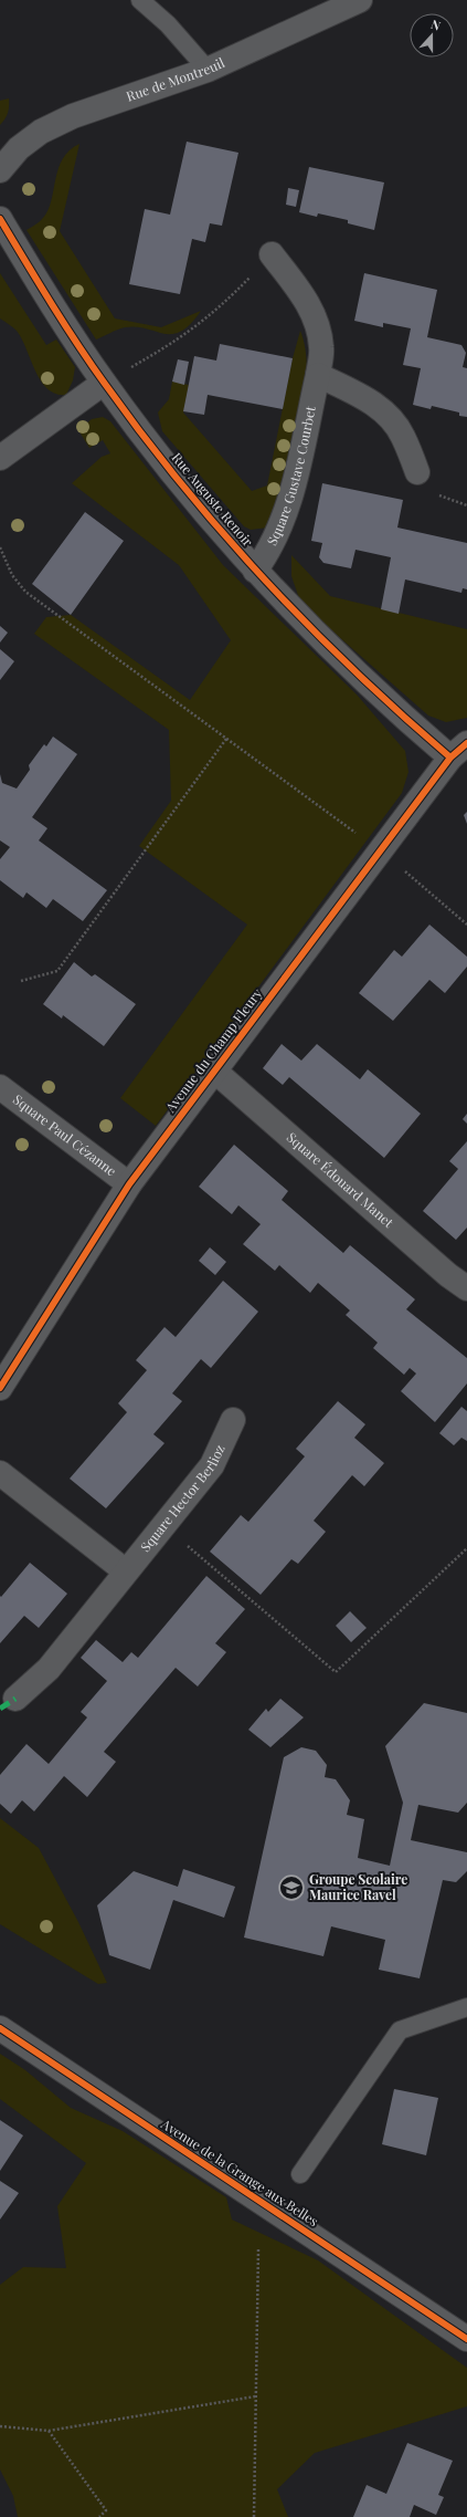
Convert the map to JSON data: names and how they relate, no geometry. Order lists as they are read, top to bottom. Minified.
{"streets":{"street":["Rue de Montreuil","Square Gustave Courbet","Rue Auguste Renoir","Avenue du Champ Fleury","Square Paul Cézanne","Square Édouard Manet","Square Hector Berlioz","Avenue de la Grange aux Belles"]},"crossings":[["Square Gustave Courbet","Rue Auguste Renoir"],["Rue Auguste Renoir","Avenue du Champ Fleury"],["Avenue du Champ Fleury","Square Paul Cézanne"],["Avenue du Champ Fleury","Square Édouard Manet"]],"places":{"school or university":["Groupe Scolaire Maurice Ravel"]},"north":"top"}
